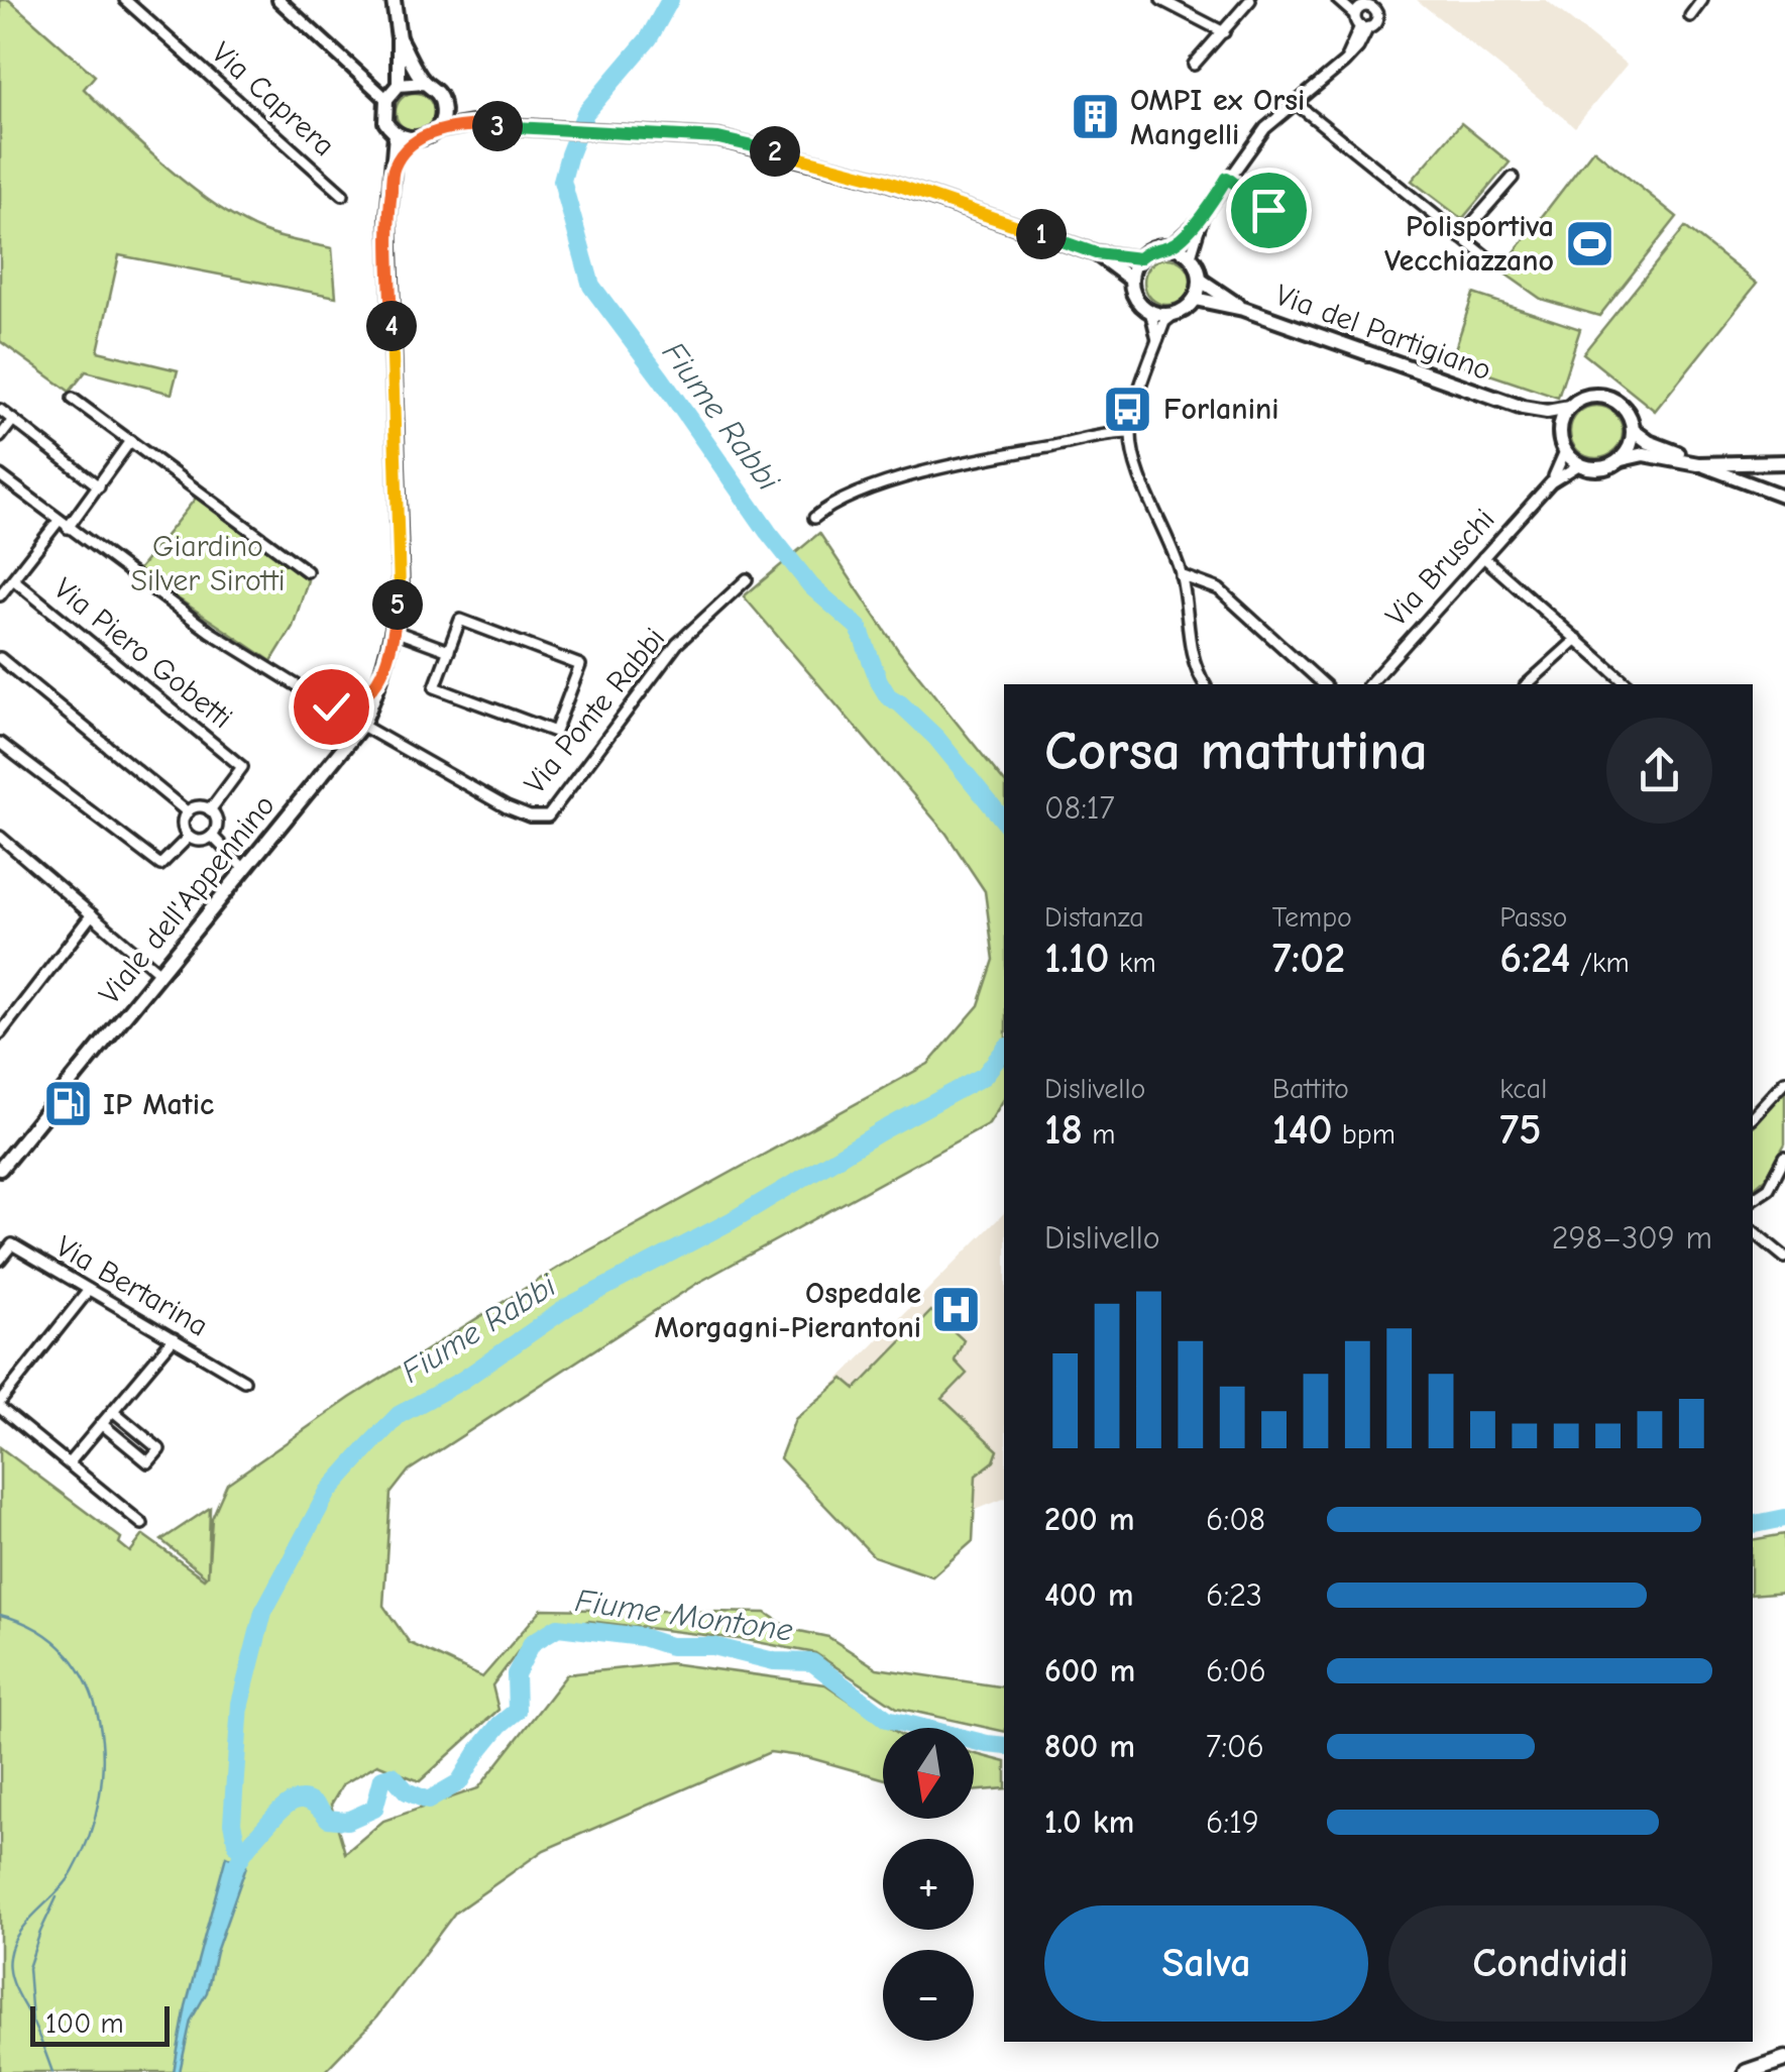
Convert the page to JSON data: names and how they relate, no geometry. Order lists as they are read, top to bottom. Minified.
{"streets":{"main road":["Via del Partigiano","Viale dell'Appennino"],"street":["Via Caprera","Via Bruschi","Via Piero Gobetti","Via Ponte Rabbi","Via Bertarina"]},"crossings":[["Via del Partigiano","Via Bruschi"],["Via Ponte Rabbi","Viale dell'Appennino"]],"water":["Fiume Rabbi","Fiume Montone"],"parks":["Giardino Silver Sirotti"],"places":{"building":["OMPI ex Orsi Mangelli"],"sports":["Polisportiva Vecchiazzano"],"bus stop":["Forlanini"],"fuel station":["IP Matic"],"hospital":["Ospedale Morgagni-Pierantoni"]},"scale_bar":"100 m","north":"bottom","page":{"pins":["3","2","1","4","5"],"heading":["Corsa mattutina","08:17"],"stats":[["Distanza","1.10 km"],["Tempo","7:02"],["Passo","6:24 /km"],["Dislivello","18 m"],["Battito","140 bpm"],["kcal","75"]],"chart":["Dislivello","298–309 m"],"list":[{"name":"200 m","note":"6:08"},{"name":"400 m","note":"6:23"},{"name":"600 m","note":"6:06"},{"name":"800 m","note":"7:06"},{"name":"1.0 km","note":"6:19"}],"map_buttons":["+","−"],"buttons":["Salva","Condividi"],"scale":"100 m"}}
